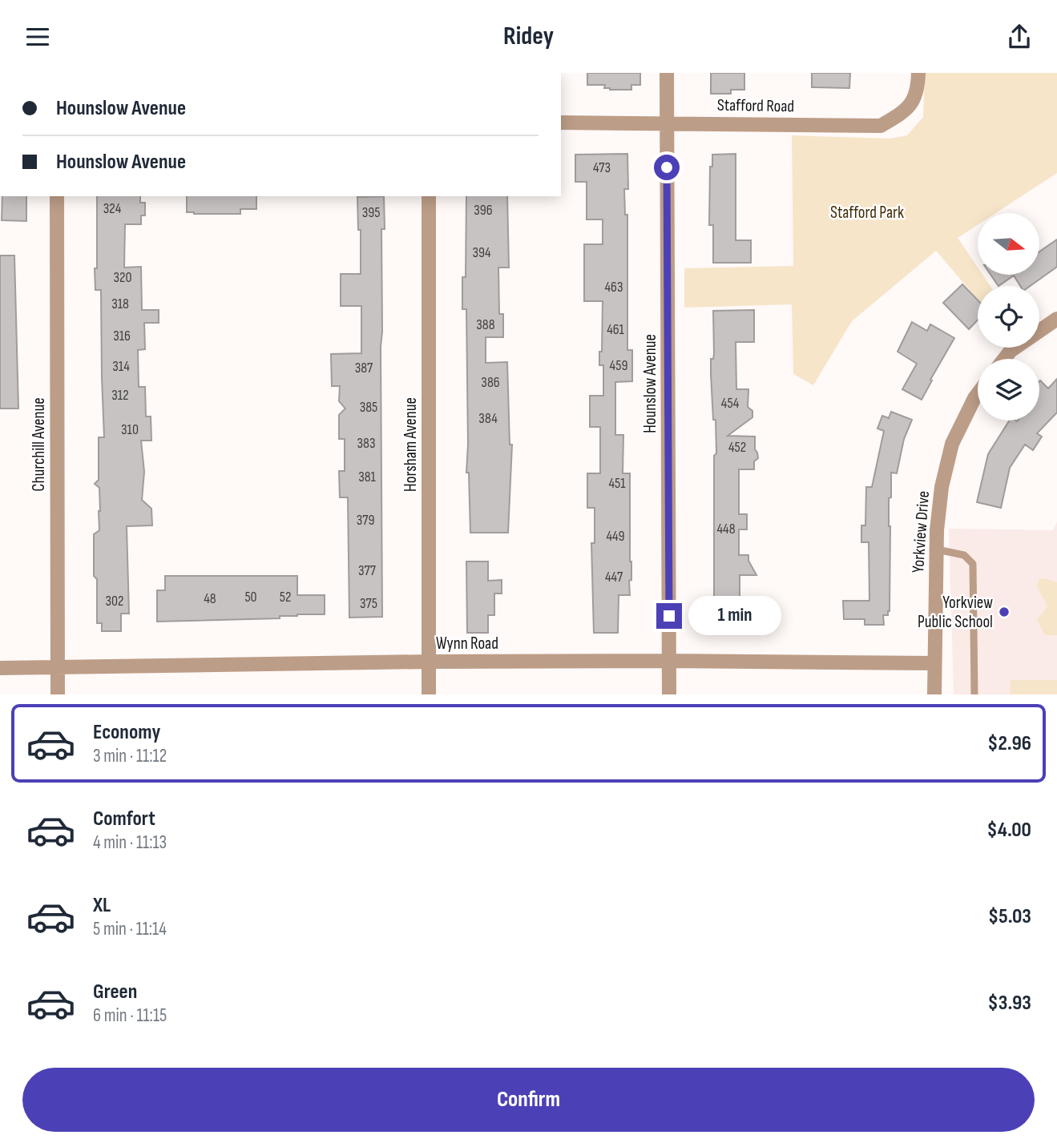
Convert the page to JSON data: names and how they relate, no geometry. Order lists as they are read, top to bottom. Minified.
{"streets":{"street":["Stafford Road","Hounslow Avenue","Churchill Avenue","Horsham Avenue","Yorkview Drive","Wynn Road"]},"crossings":[["Stafford Road","Hounslow Avenue"],["Hounslow Avenue","Wynn Road"],["Churchill Avenue","Wynn Road"],["Horsham Avenue","Wynn Road"],["Yorkview Drive","Wynn Road"]],"parks":["Stafford Park"],"places":["Yorkview Public School"],"house_numbers":["473","324","396","395","394","320","463","318","388","461","316","459","314","387","386","312","454","385","384","310","383","452","381","451","379","448","449","377","447","50","52","48","302","375"],"north":"right","page":{"header":"Ridey","banner":["Hounslow Avenue","Hounslow Avenue"],"bubble":"1 min","list":[{"name":"Economy","note":"3 min · 11:12","value":"$2.96"},{"name":"Comfort","note":"4 min · 11:13","value":"$4.00"},{"name":"XL","note":"5 min · 11:14","value":"$5.03"},{"name":"Green","note":"6 min · 11:15","value":"$3.93"}],"buttons":"Confirm"}}
